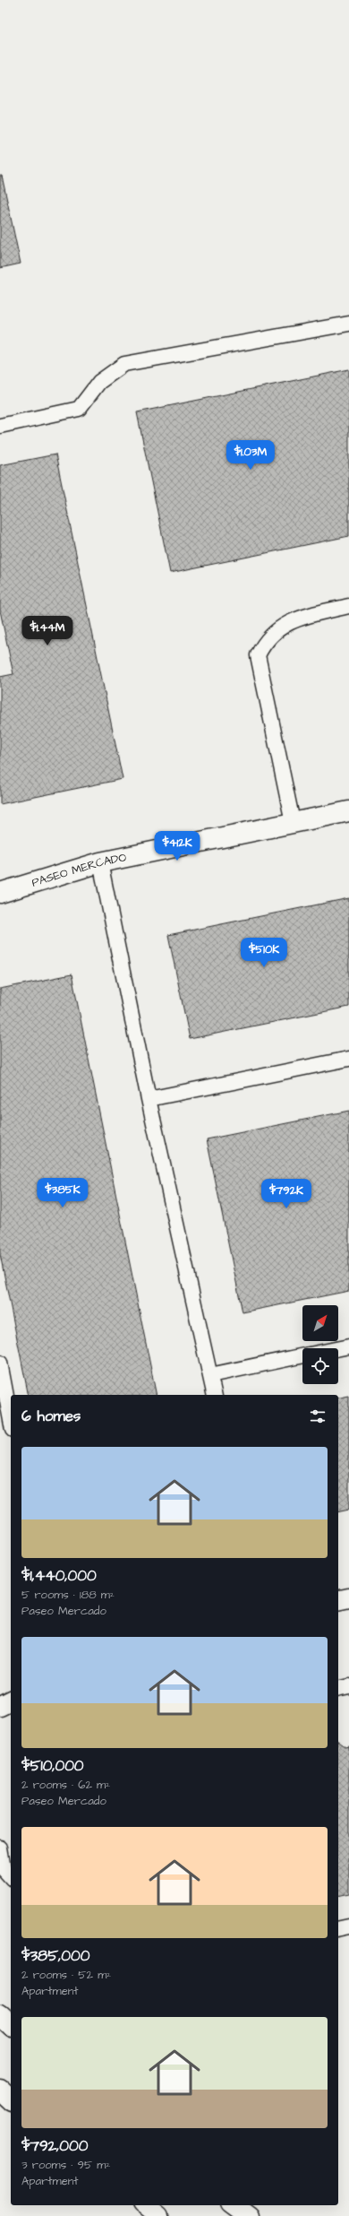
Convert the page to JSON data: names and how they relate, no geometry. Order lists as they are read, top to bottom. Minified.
{"streets":{"street":["PASEO MERCADO"]},"north":"top right","page":{"price":["$1.03M","$1.44M","$412K","$510K","$385K","$792K"],"heading":"6 homes","list":[{"name":"$1,440,000","note":"5 rooms · 188 m² · Paseo Mercado"},{"name":"$510,000","note":"2 rooms · 62 m² · Paseo Mercado"},{"name":"$385,000","note":"2 rooms · 52 m² · Apartment"},{"name":"$792,000","note":"3 rooms · 95 m² · Apartment"}]}}
